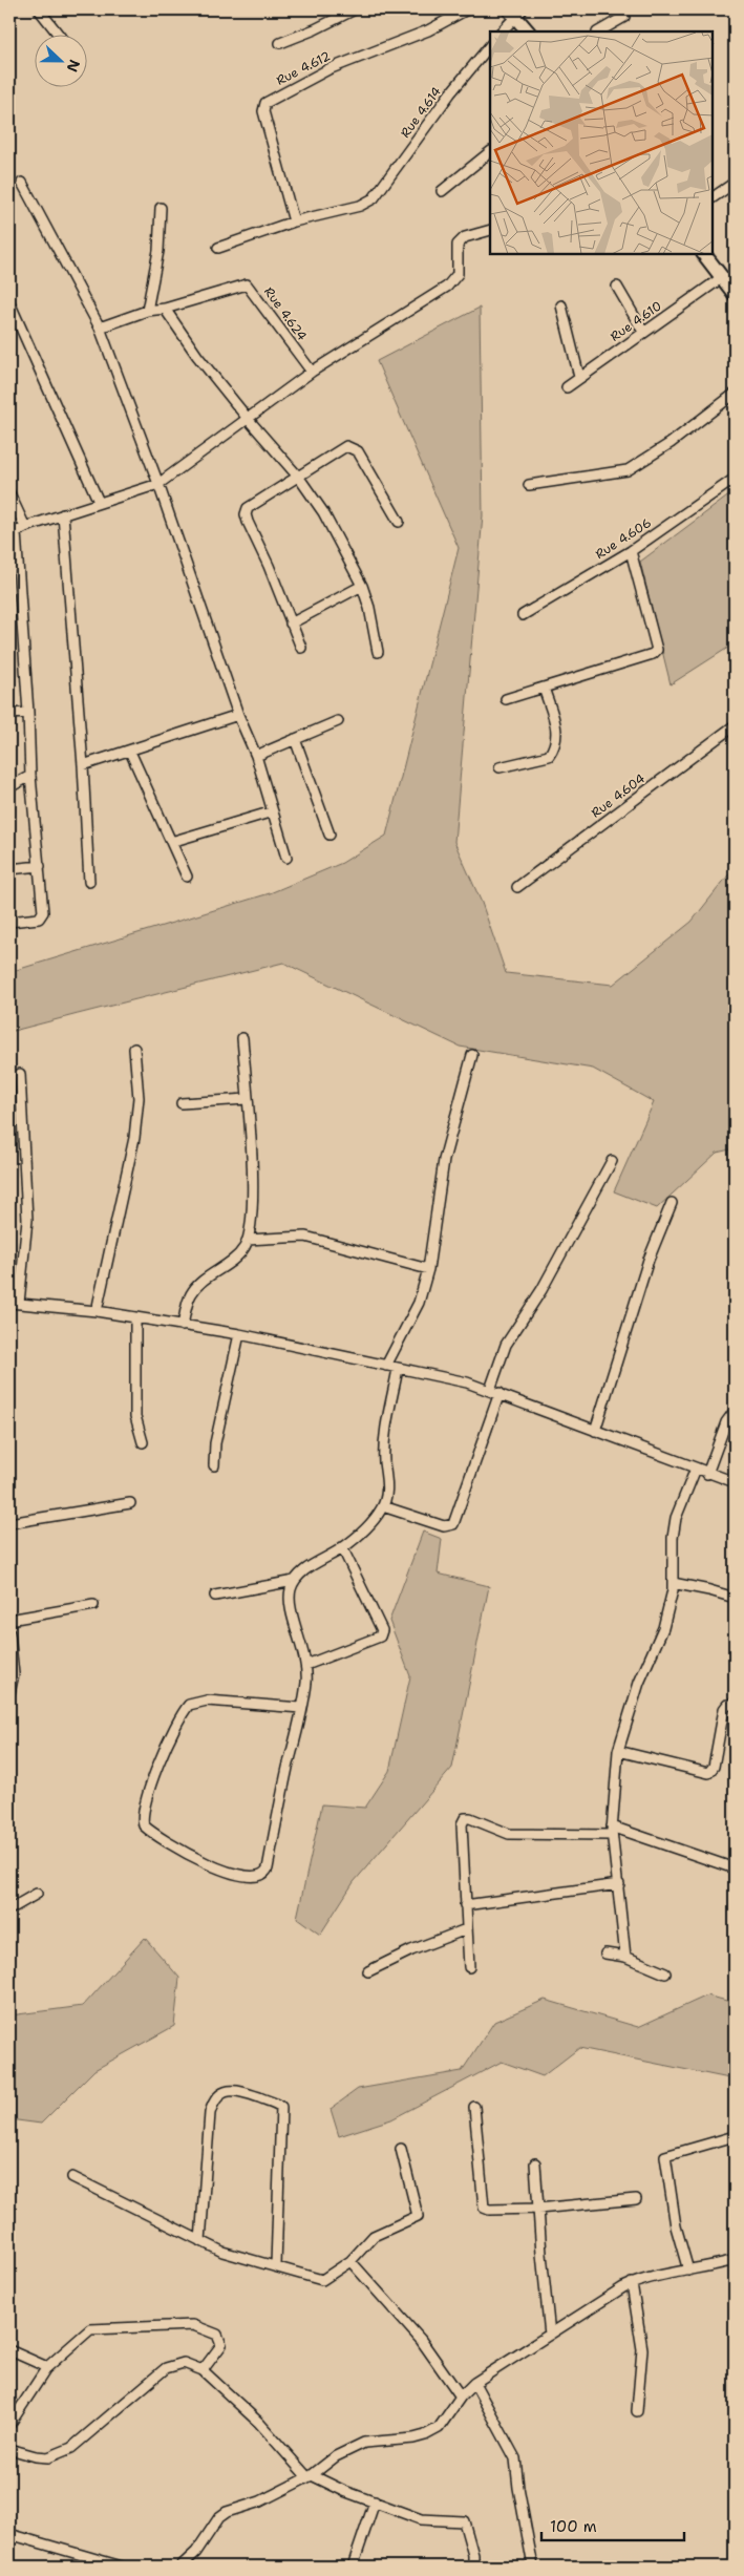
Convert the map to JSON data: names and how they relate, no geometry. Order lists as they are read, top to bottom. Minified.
{"streets":{"street":["Rue 4.612","Rue 4.614","Rue 4.624","Rue 4.610","Rue 4.606","Rue 4.604"]},"crossings":[["Rue 4.612","Rue 4.614"]],"scale_bar":"100 m","north":"right"}
